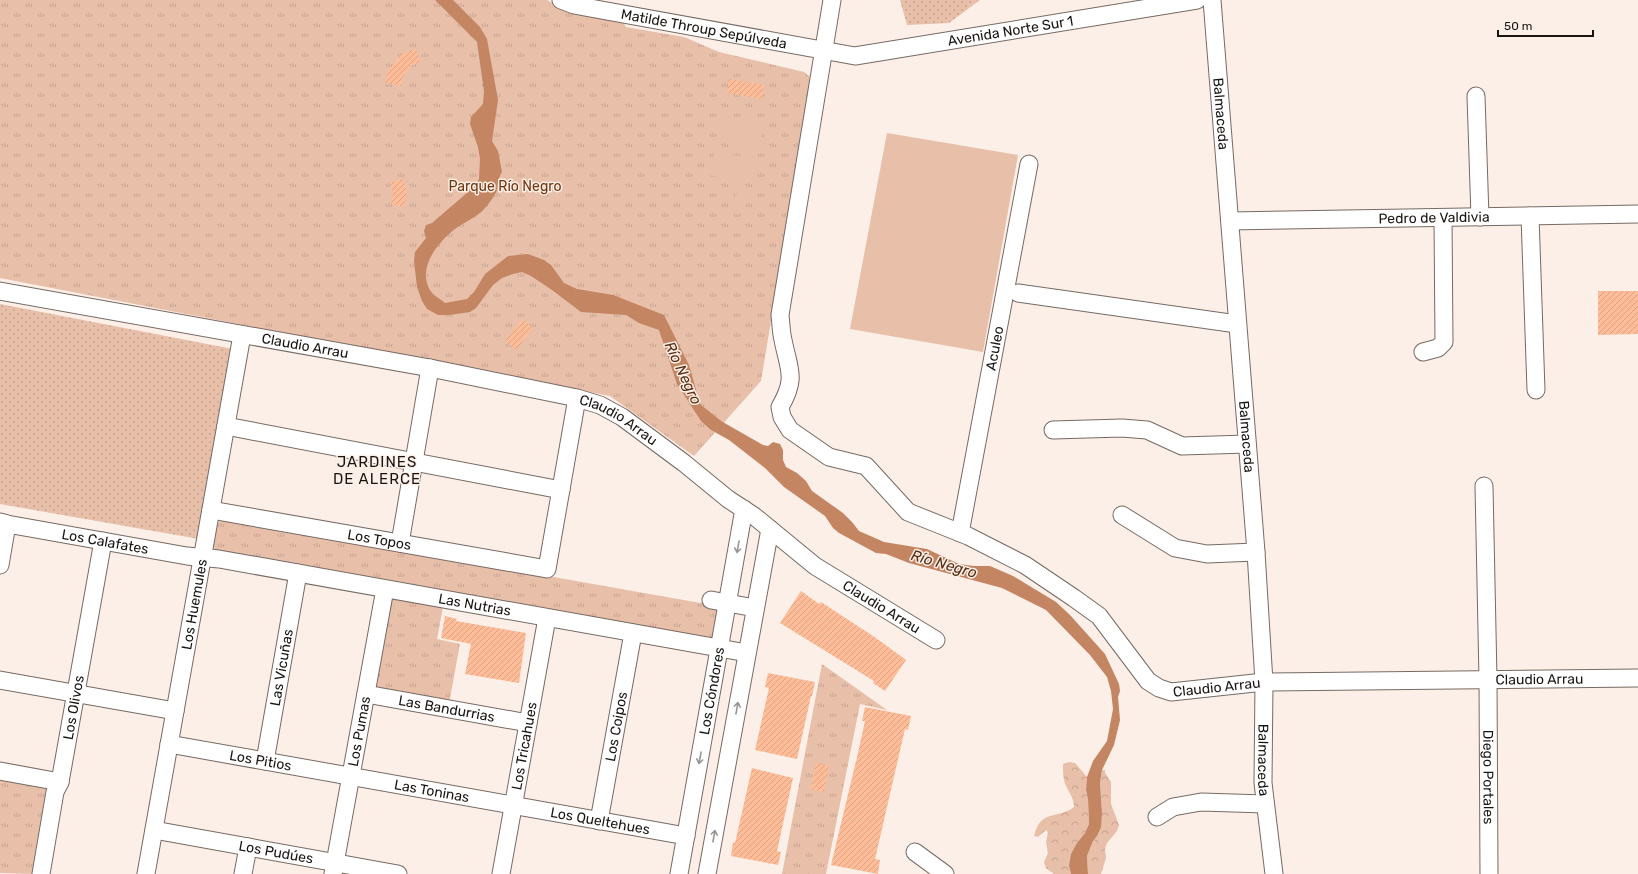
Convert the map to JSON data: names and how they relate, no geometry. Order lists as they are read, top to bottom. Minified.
{"streets":{"street":["Matilde Throup Sepúlveda","Avenida Norte Sur 1","Balmaceda","Pedro de Valdivia","Claudio Arrau","Aculeo","Los Topos","Los Calafates","Los Huemules","Las Nutrias","Las Vicuñas","Los Cóndores","Los Olivos","Las Bandurrias","Los Coipos","Los Pumas","Los Tricahues","Los Pitios","Diego Portales","Las Toninas","Los Queltehues","Los Pudúes"]},"crossings":[["Matilde Throup Sepúlveda","Avenida Norte Sur 1"],["Matilde Throup Sepúlveda","Claudio Arrau"],["Avenida Norte Sur 1","Claudio Arrau"],["Balmaceda","Pedro de Valdivia"],["Balmaceda","Claudio Arrau"],["Claudio Arrau","Aculeo"],["Claudio Arrau","Los Huemules"],["Claudio Arrau","Los Cóndores"],["Claudio Arrau","Diego Portales"],["Los Topos","Los Huemules"],["Los Calafates","Los Huemules"],["Los Calafates","Las Nutrias"],["Los Calafates","Los Olivos"],["Los Huemules","Las Nutrias"],["Los Huemules","Los Pitios"],["Los Huemules","Los Pudúes"],["Las Nutrias","Las Vicuñas"],["Las Nutrias","Los Cóndores"],["Las Nutrias","Los Coipos"],["Las Nutrias","Los Pumas"],["Las Nutrias","Los Tricahues"],["Las Vicuñas","Los Pitios"],["Los Cóndores","Los Queltehues"],["Las Bandurrias","Los Pumas"],["Las Bandurrias","Los Tricahues"],["Los Coipos","Los Queltehues"],["Los Pumas","Los Pitios"],["Los Pumas","Las Toninas"],["Los Pumas","Los Pudúes"],["Los Tricahues","Las Toninas"],["Los Tricahues","Los Queltehues"],["Los Pitios","Las Toninas"],["Las Toninas","Los Queltehues"]],"districts":["JARDINES DE ALERCE"],"water":["Río Negro"],"parks":["Parque Río Negro"],"scale_bar":"50 m"}
